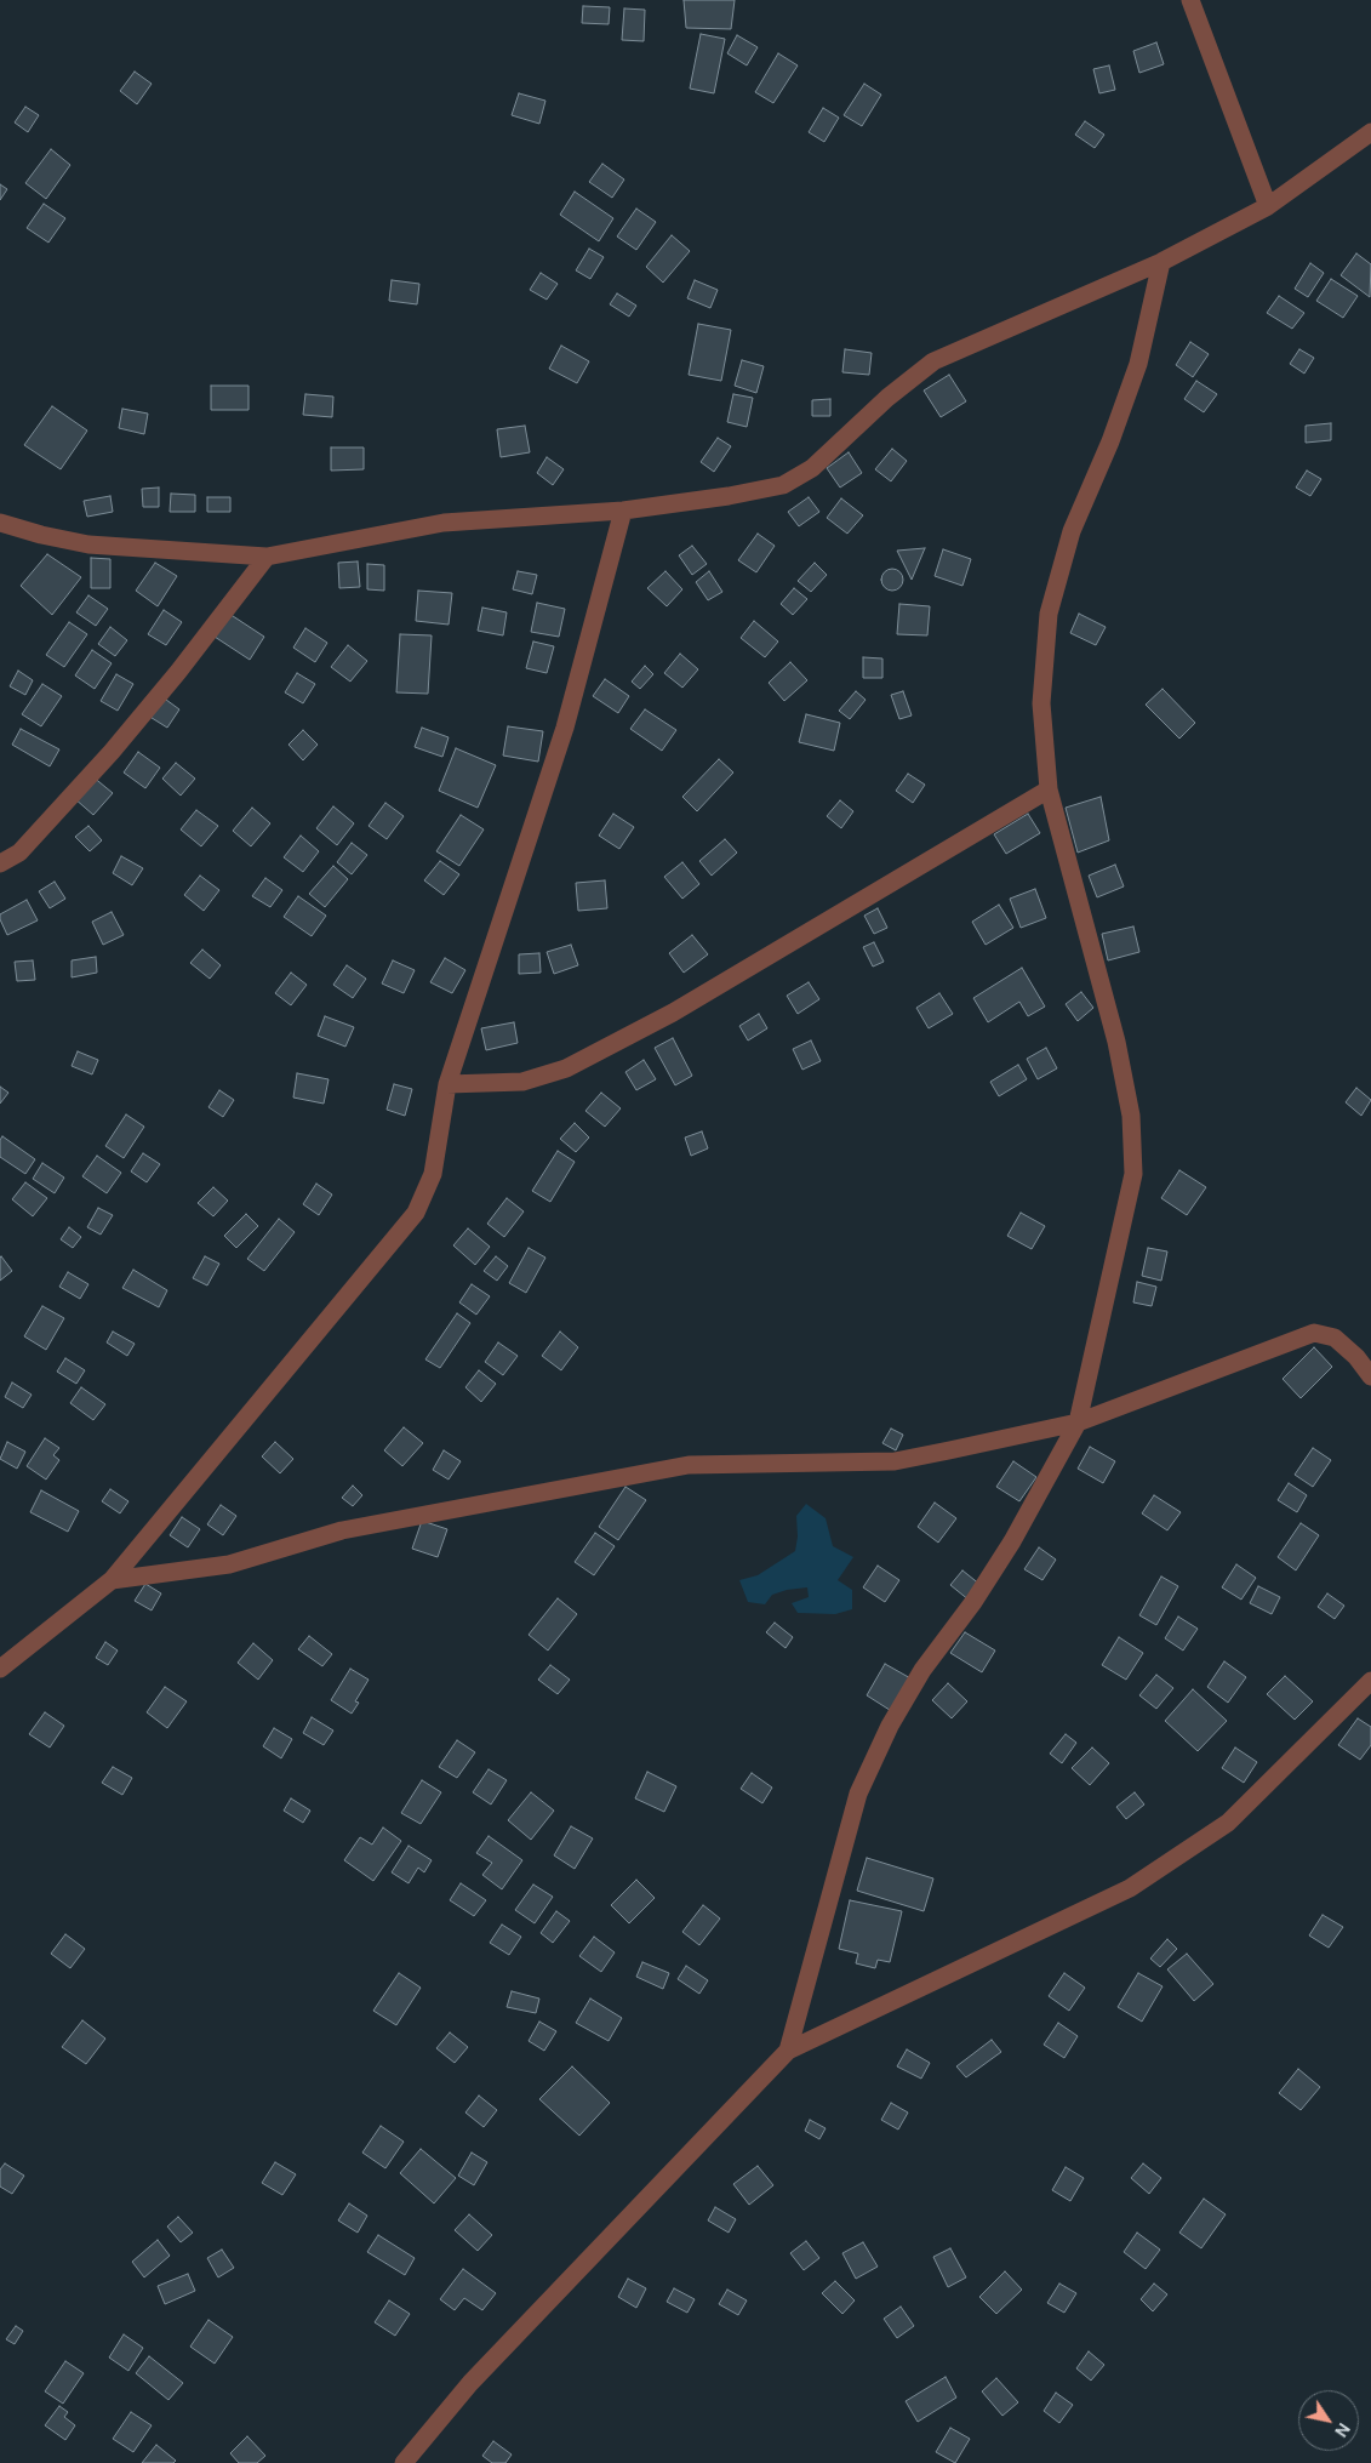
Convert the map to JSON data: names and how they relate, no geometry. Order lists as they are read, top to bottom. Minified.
{"north":"bottom right"}
